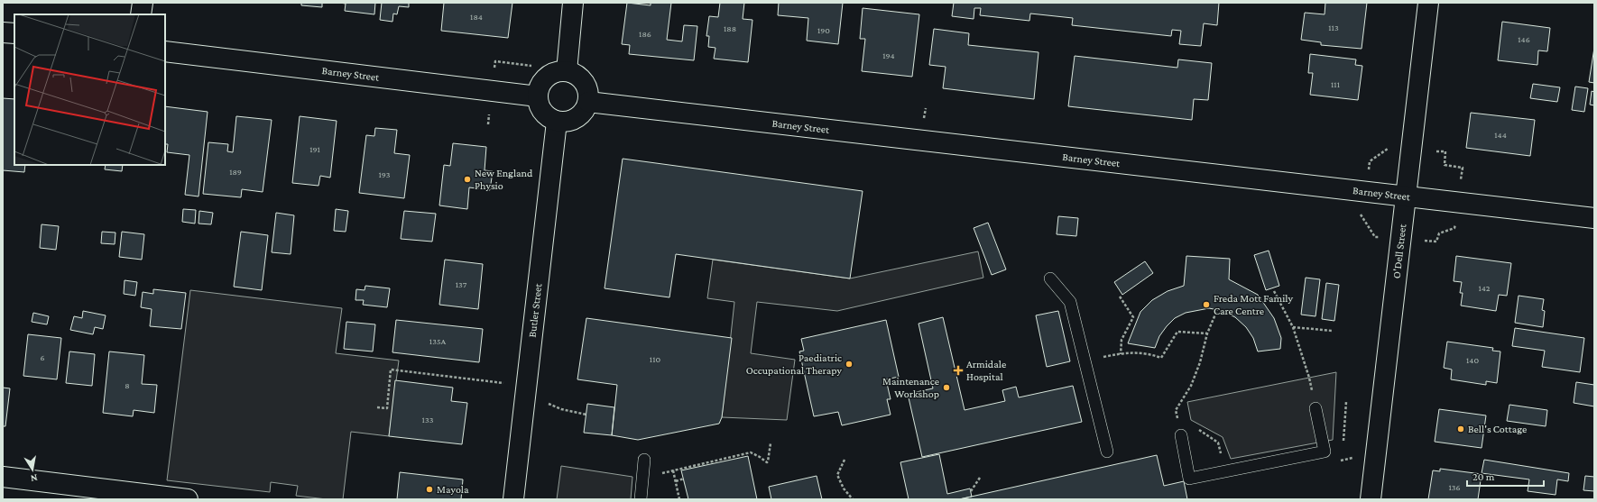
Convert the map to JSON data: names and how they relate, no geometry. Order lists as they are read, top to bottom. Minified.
{"streets":{"street":["Barney Street","O'Dell Street","Butler Street"]},"crossings":[["Barney Street","O'Dell Street"],["Barney Street","Butler Street"]],"places":{"other":["New England Physio","Freda Mott Family Care Centre","Paediatric Occupational Therapy","Maintenance Workshop","Bell's Cottage","Mayola"],"health":["Armidale Hospital"]},"house_numbers":["184","113","188","190","186","146","194","111","144","191","189","193","137","142","135A","6","110","140","8","133","136"],"scale_bar":"20 m","north":"bottom"}
